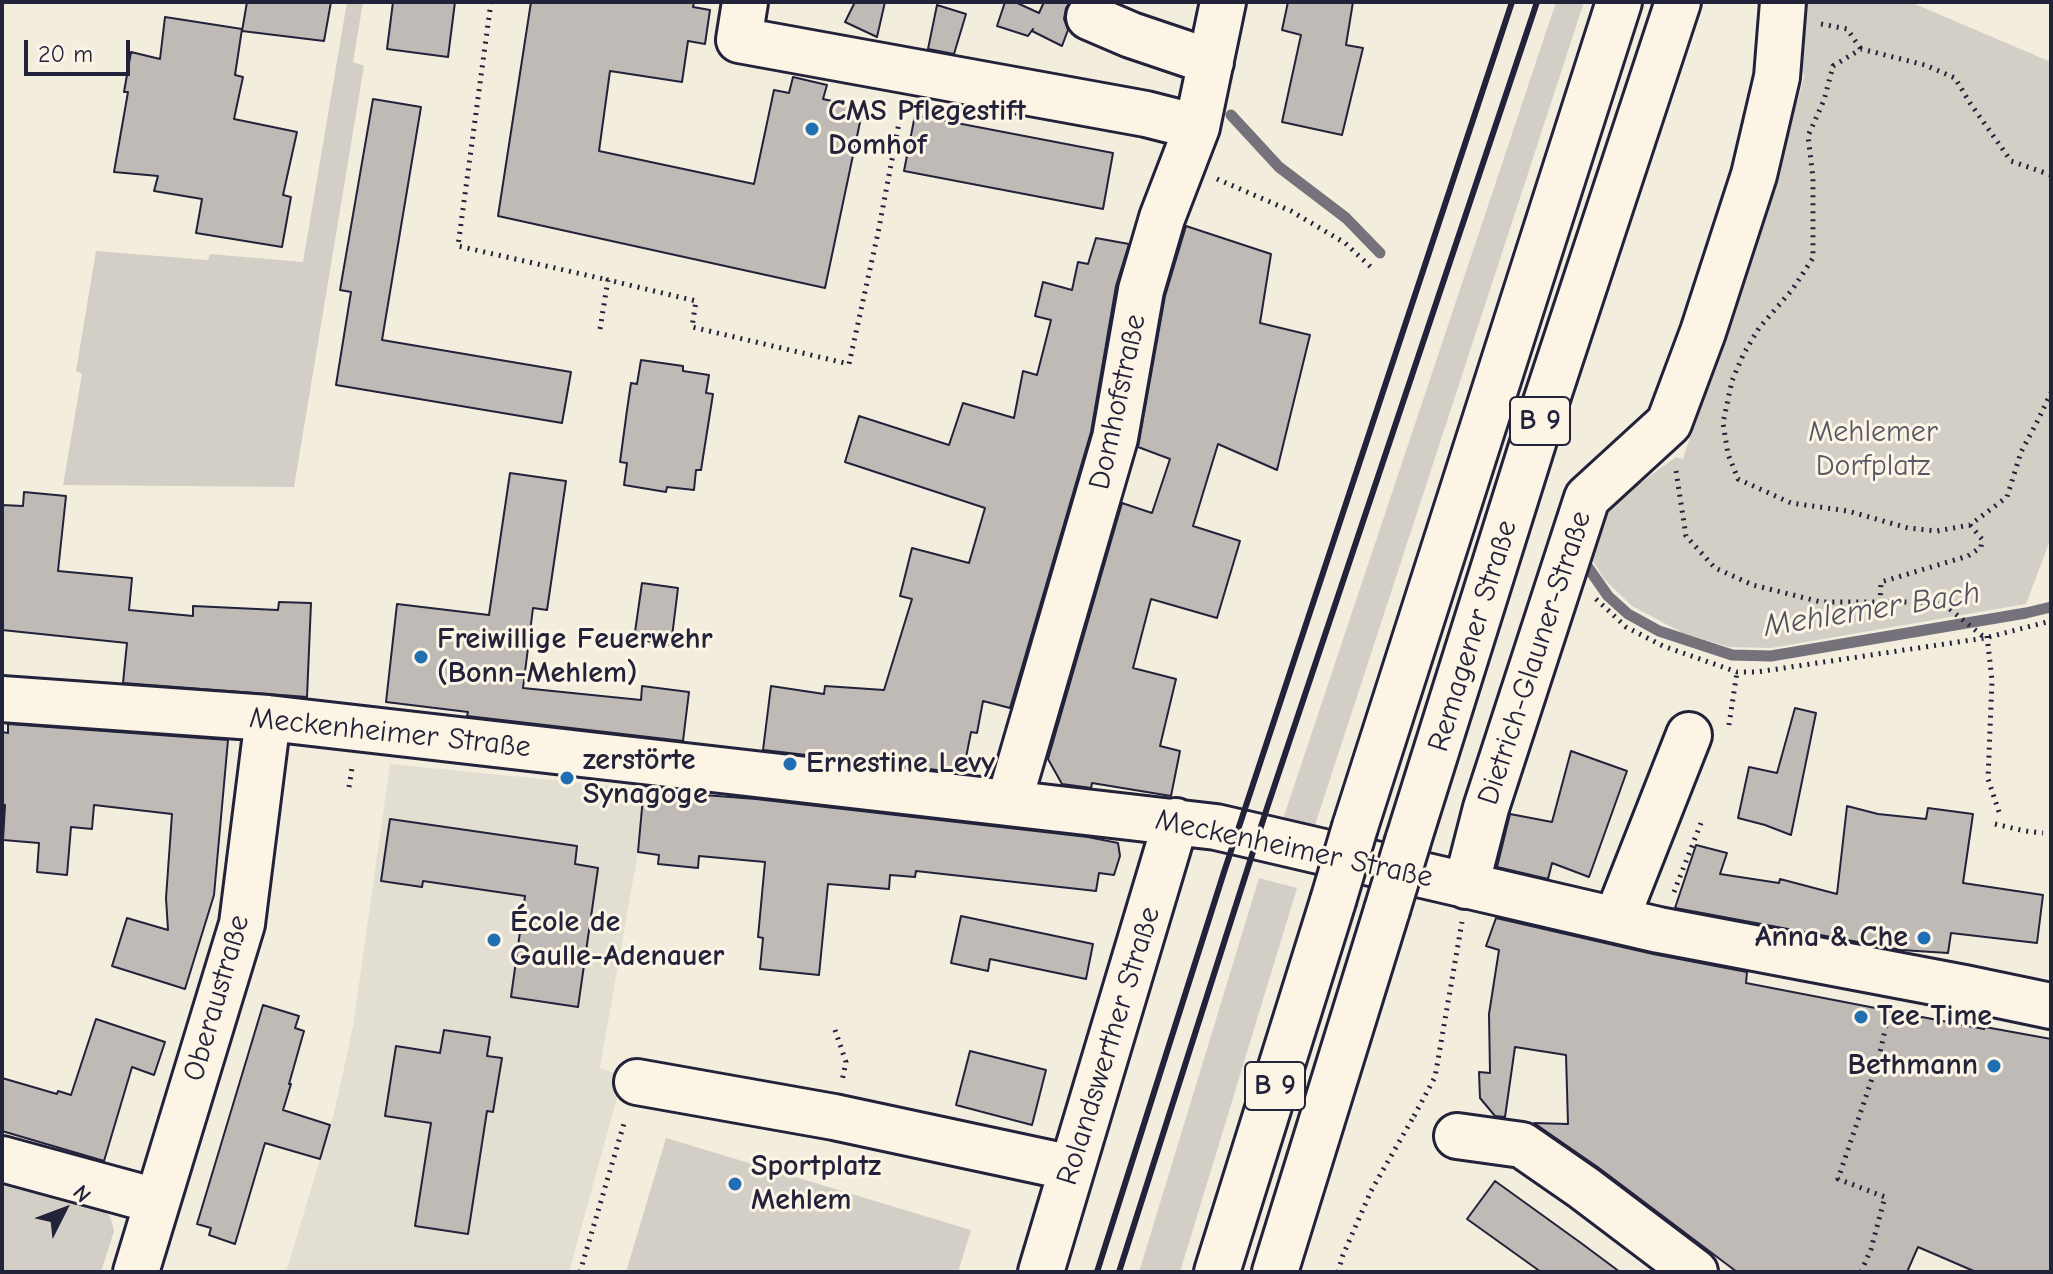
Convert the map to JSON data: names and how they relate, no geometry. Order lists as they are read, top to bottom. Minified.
{"streets":{"street":["Domhofstraße","B 9","Remagener Straße","Dietrich-Glauner-Straße","Meckenheimer Straße","Oberaustraße","Rolandswerther Straße"]},"crossings":[["Domhofstraße","Meckenheimer Straße"],["Dietrich-Glauner-Straße","Meckenheimer Straße"],["Meckenheimer Straße","Oberaustraße"],["Meckenheimer Straße","Rolandswerther Straße"]],"water":["Mehlemer Bach"],"parks":["Mehlemer Dorfplatz"],"places":["CMS Pflegestift Domhof","Freiwillige Feuerwehr (Bonn-Mehlem)","Ernestine Levy","zerstörte Synagoge","Anna & Che","École de Gaulle-Adenauer","Tee Time","Bethmann","Sportplatz Mehlem"],"scale_bar":"20 m","north":"top right"}
